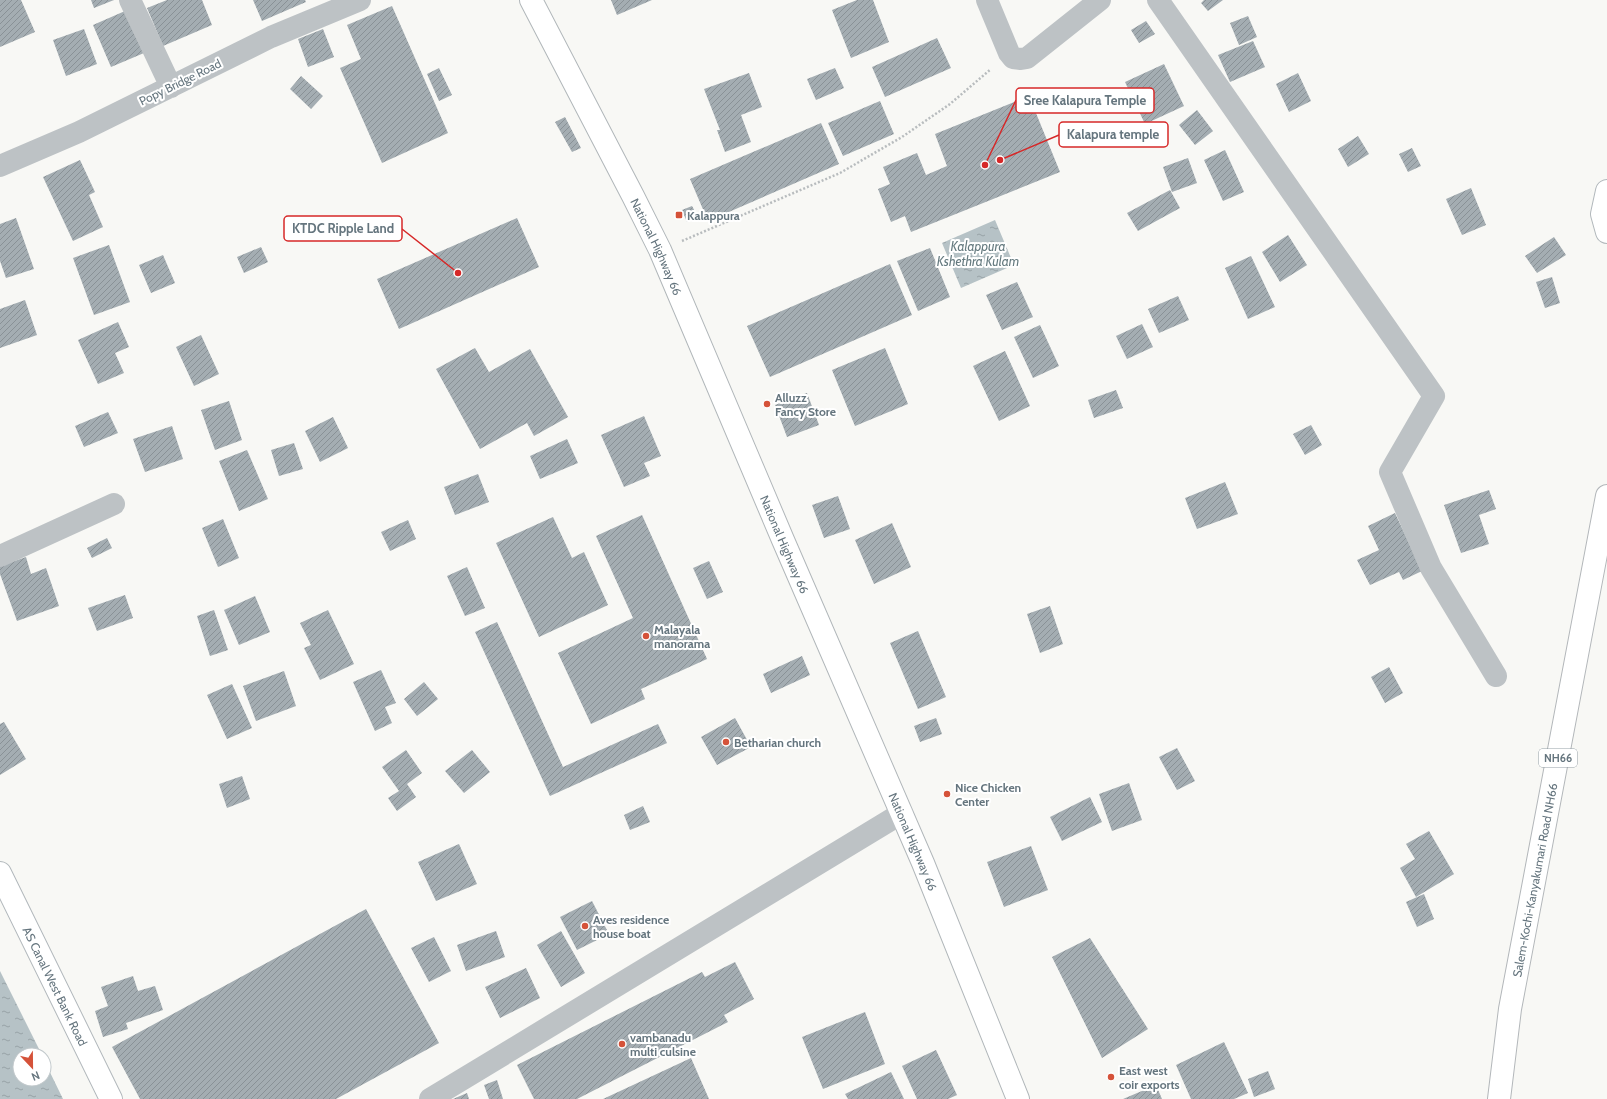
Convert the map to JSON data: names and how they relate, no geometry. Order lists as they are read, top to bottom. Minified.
{"streets":{"main road":["National Highway 66","NH66","Salem-Kochi-Kanyakumari Road NH66","AS Canal West Bank Road"],"street":["Popy Bridge Road"]},"water":["Kalappura Kshethra Kulam"],"places":{"other":["Kalapura temple","Sree Kalapura Temple","KTDC Ripple Land","Alluzz Fancy Store","Malayala manorama","Betharian church","Nice Chicken Center","Aves residence house boat","vambanadu multi culsine","East west coir exports"],"transit":["Kalappura"]},"north":"bottom"}
